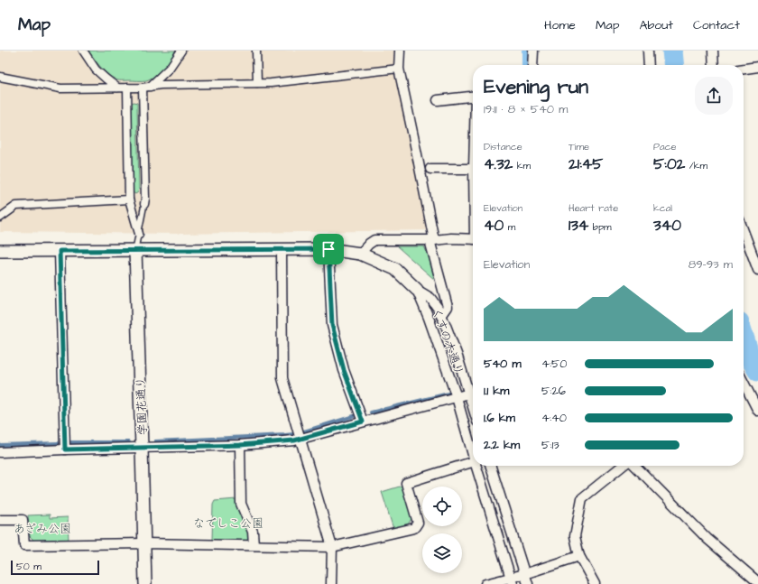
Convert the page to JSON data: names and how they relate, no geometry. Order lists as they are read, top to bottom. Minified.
{"streets":{"street":["くすの木通り","学園花通り"]},"parks":["なでしこ公園","あざみ公園"],"scale_bar":"50 m","page":{"header":"Map","nav":["Home","Map","About","Contact"],"heading":["Evening run","19:11 · 8 × 540 m"],"stats":[["Distance","4.32 km"],["Time","21:45"],["Pace","5:02 /km"],["Elevation","40 m"],["Heart rate","134 bpm"],["kcal","340"]],"chart":["Elevation","89–93 m"],"list":[{"name":"540 m","note":"4:50"},{"name":"1.1 km","note":"5:26"},{"name":"1.6 km","note":"4:40"},{"name":"2.2 km","note":"5:13"}],"scale":"50 m"}}
